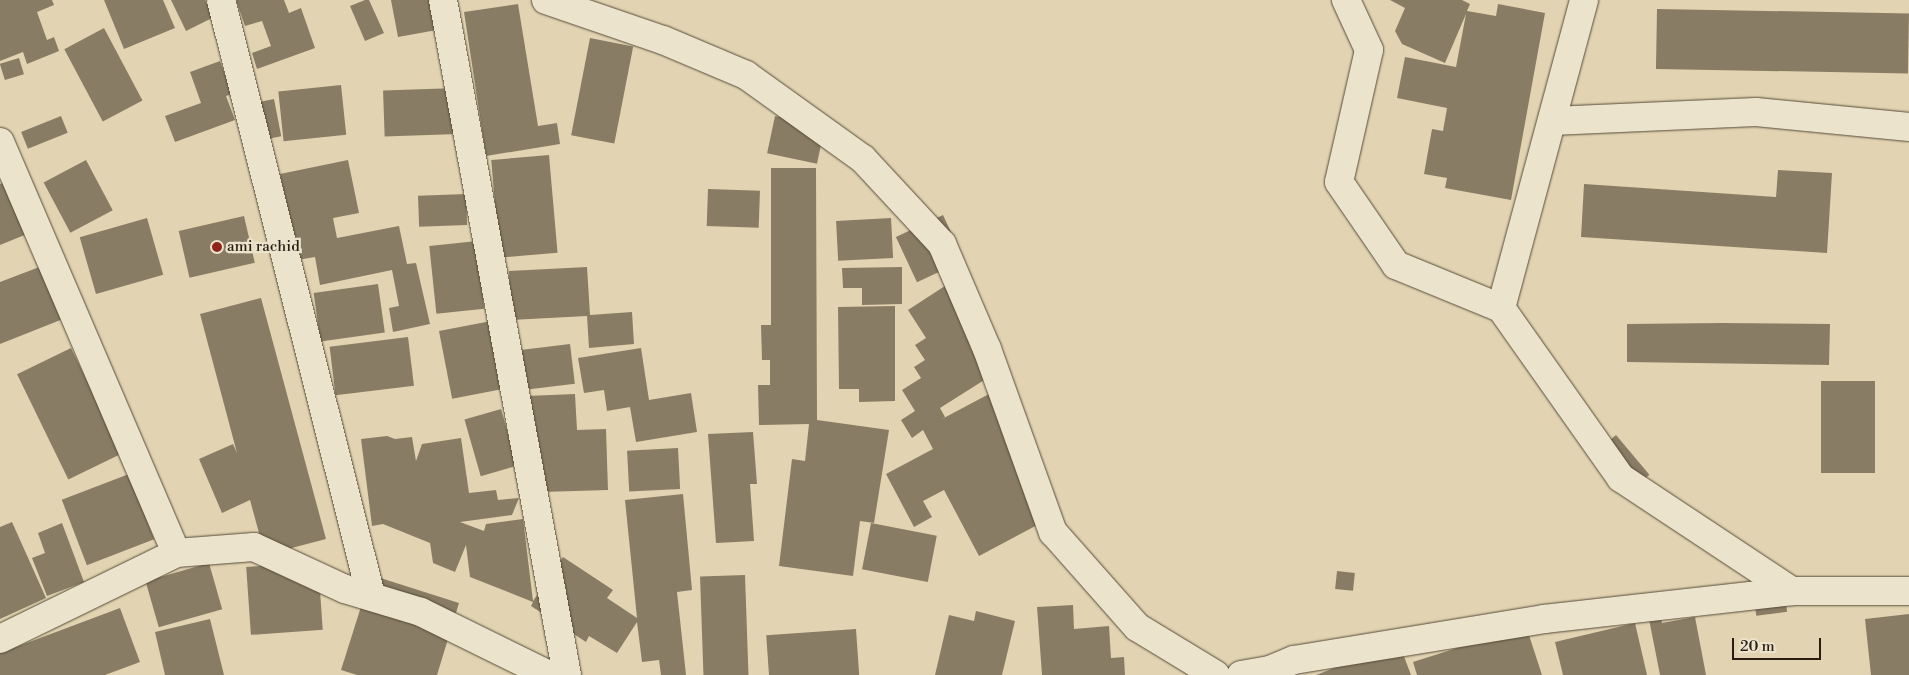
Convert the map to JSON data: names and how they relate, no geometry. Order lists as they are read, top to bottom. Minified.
{"places":["ami rachid"],"scale_bar":"20 m"}
